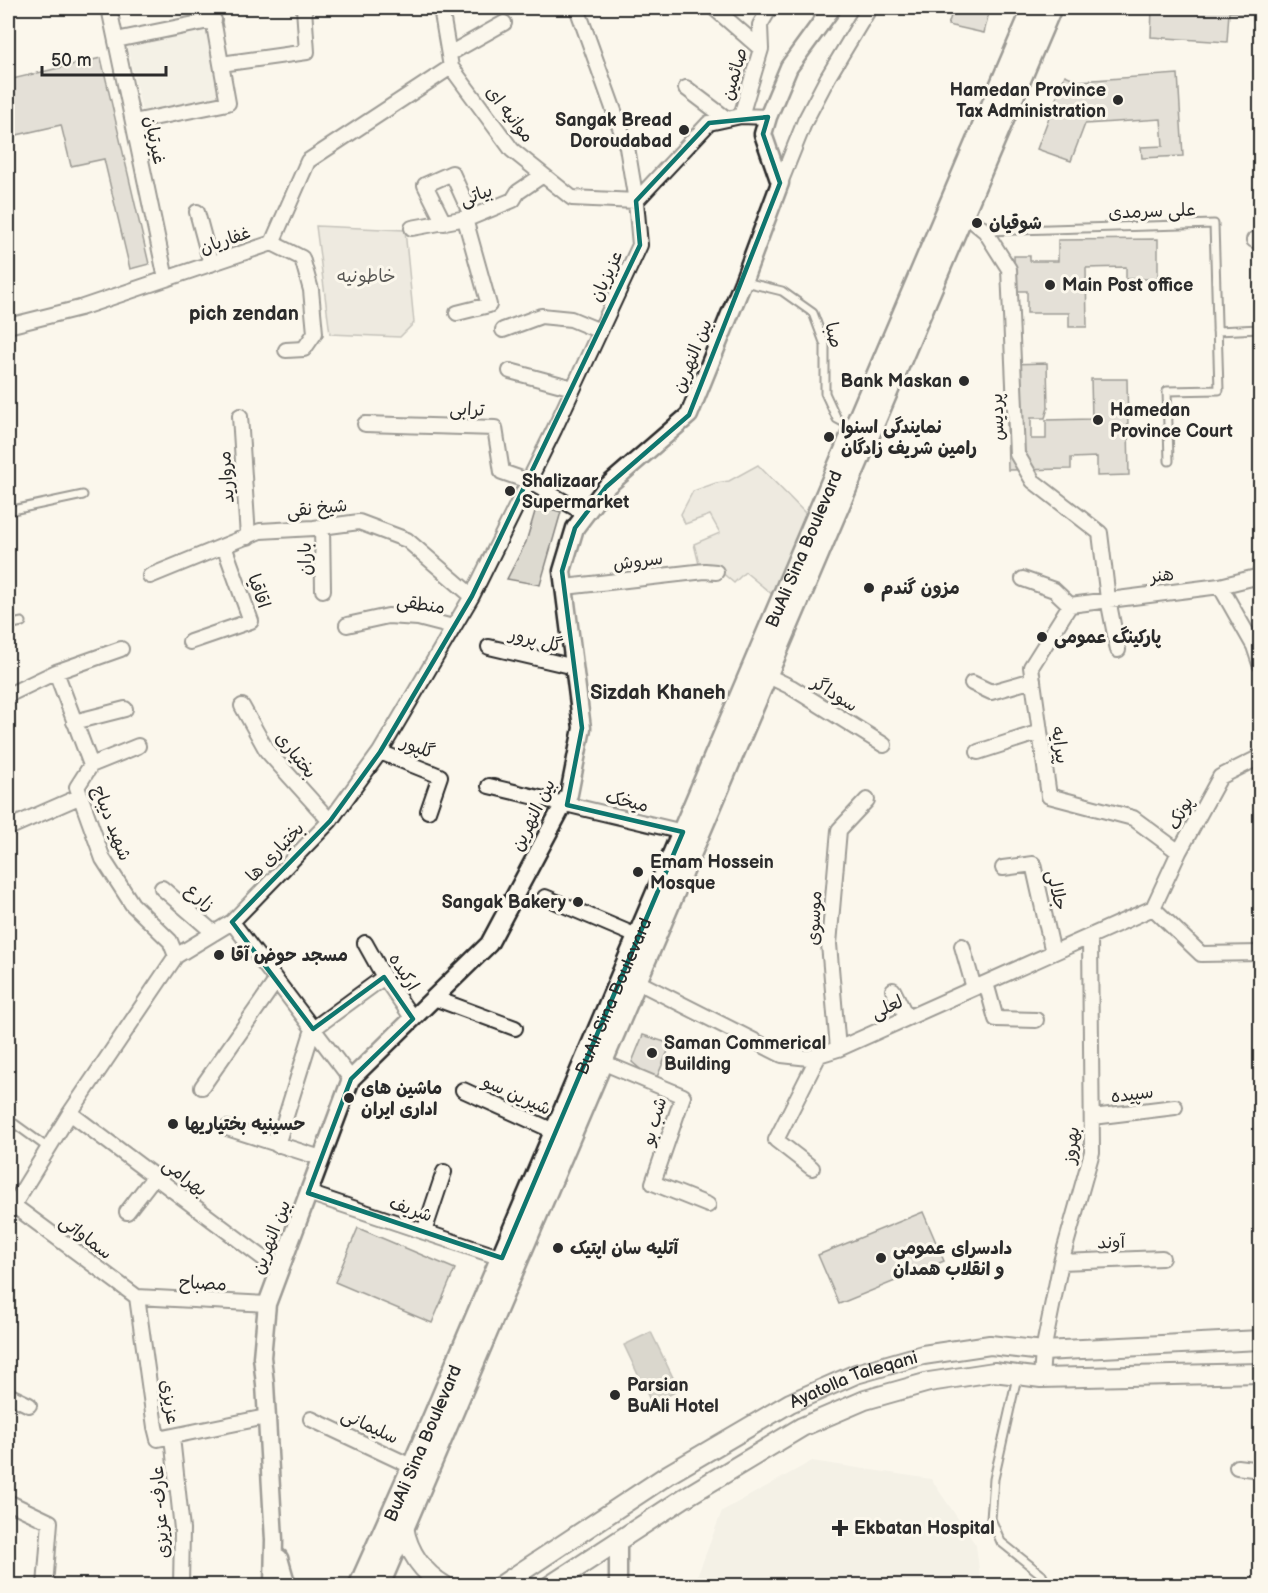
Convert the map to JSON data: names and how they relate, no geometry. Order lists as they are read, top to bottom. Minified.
{"streets":{"main road":["BuAli Sina Boulevard","Ayatolla Taleqani"],"street":["صائمین","موانیه ای","غیرتیان","بیاتی","غفاریان","عزیزیان","بین النهرین","ترابی","پردیس","مروارید","شیخ نقی","باران","سروش","هنر","اقاقیا","منطقی","گل پرور","سوداگر","پیرایه","گلپور","بختیاری","میخک","پونک","شهید دیباج","بختیاری ها","جلالی","زارع","موسوی","ارکیده","لعلی","سپیده","شیرین سو","شب بو","بهروز","بهرامی","شریف","سماواتی","آوند","مصباح","عزیزی","سلیمانی","عارف- عزیزی"],"lane":["علی سرمدی","صبا"]},"crossings":[["موانیه ای","بیاتی"],["موانیه ای","غفاریان"],["موانیه ای","عزیزیان"],["غیرتیان","غفاریان"],["علی سرمدی","پردیس"],["عزیزیان","ترابی"],["عزیزیان","بختیاری ها"],["صبا","بین النهرین"],["صبا","BuAli Sina Boulevard"],["بین النهرین","سروش"],["بین النهرین","گل پرور"],["بین النهرین","میخک"],["بین النهرین","ارکیده"],["بین النهرین","بهرامی"],["بین النهرین","شریف"],["بین النهرین","مصباح"],["بین النهرین","عزیزی"],["ترابی","بختیاری ها"],["پردیس","BuAli Sina Boulevard"],["پردیس","هنر"],["مروارید","شیخ نقی"],["شیخ نقی","باران"],["شیخ نقی","اقاقیا"],["شیخ نقی","بختیاری ها"],["BuAli Sina Boulevard","سوداگر"],["BuAli Sina Boulevard","میخک"],["BuAli Sina Boulevard","لعلی"],["BuAli Sina Boulevard","شیرین سو"],["BuAli Sina Boulevard","شب بو"],["BuAli Sina Boulevard","شریف"],["BuAli Sina Boulevard","سلیمانی"],["منطقی","بختیاری ها"],["پیرایه","پونک"],["گلپور","بختیاری ها"],["بختیاری","بختیاری ها"],["پونک","لعلی"],["شهید دیباج","بختیاری ها"],["بختیاری ها","زارع"],["بختیاری ها","بهرامی"],["بختیاری ها","سماواتی"],["جلالی","لعلی"],["موسوی","لعلی"],["لعلی","بهروز"],["سپیده","بهروز"],["بهروز","آوند"],["بهروز","Ayatolla Taleqani"],["سماواتی","مصباح"],["سماواتی","عزیزی"],["مصباح","عزیزی"],["عزیزی","عارف- عزیزی"]],"districts":["pich zendan","Sizdah Khaneh"],"parks":["خاطونیه"],"places":{"other":["Hamedan Province Tax Administration","Sangak Bread Doroudabad","شوقیان","Main Post office","Bank Maskan","Hamedan Province Court","نمایندگی اسنوا رامین شریف زادگان","Shalizaar Supermarket","مزون گندم","پارکینگ عمومی","Emam Hossein Mosque","Sangak Bakery","مسجد حوض آقا","Saman Commerical Building","ماشین های اداری ایران","حسینیه بختیاریها","آتلیه سان اپتیک","دادسرای عمومی و انقلاب همدان","Parsian BuAli Hotel"],"health":["Ekbatan Hospital"]},"scale_bar":"50 m"}
